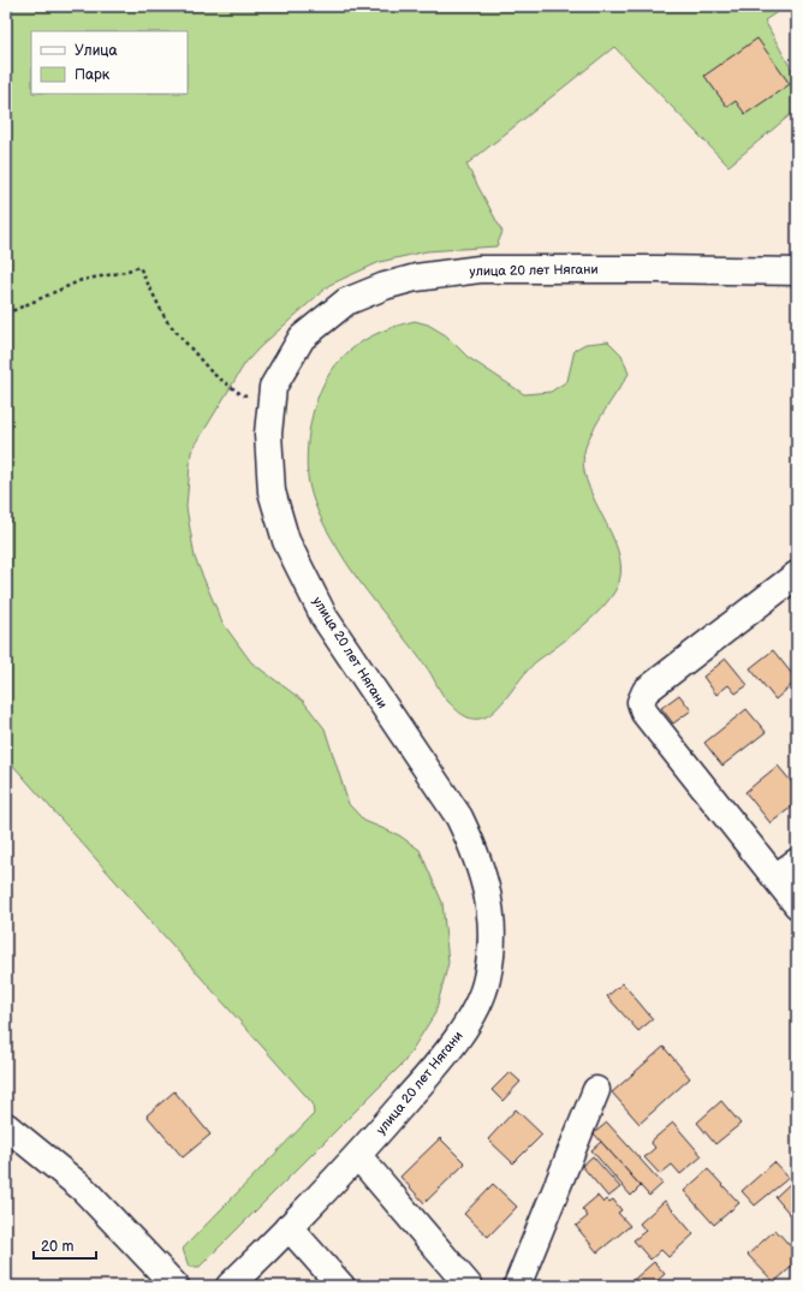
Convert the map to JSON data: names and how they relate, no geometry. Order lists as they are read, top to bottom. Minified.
{"streets":{"street":["улица 20 лет Нягани"]},"legend":["Улица","Парк"],"scale_bar":"20 m"}
